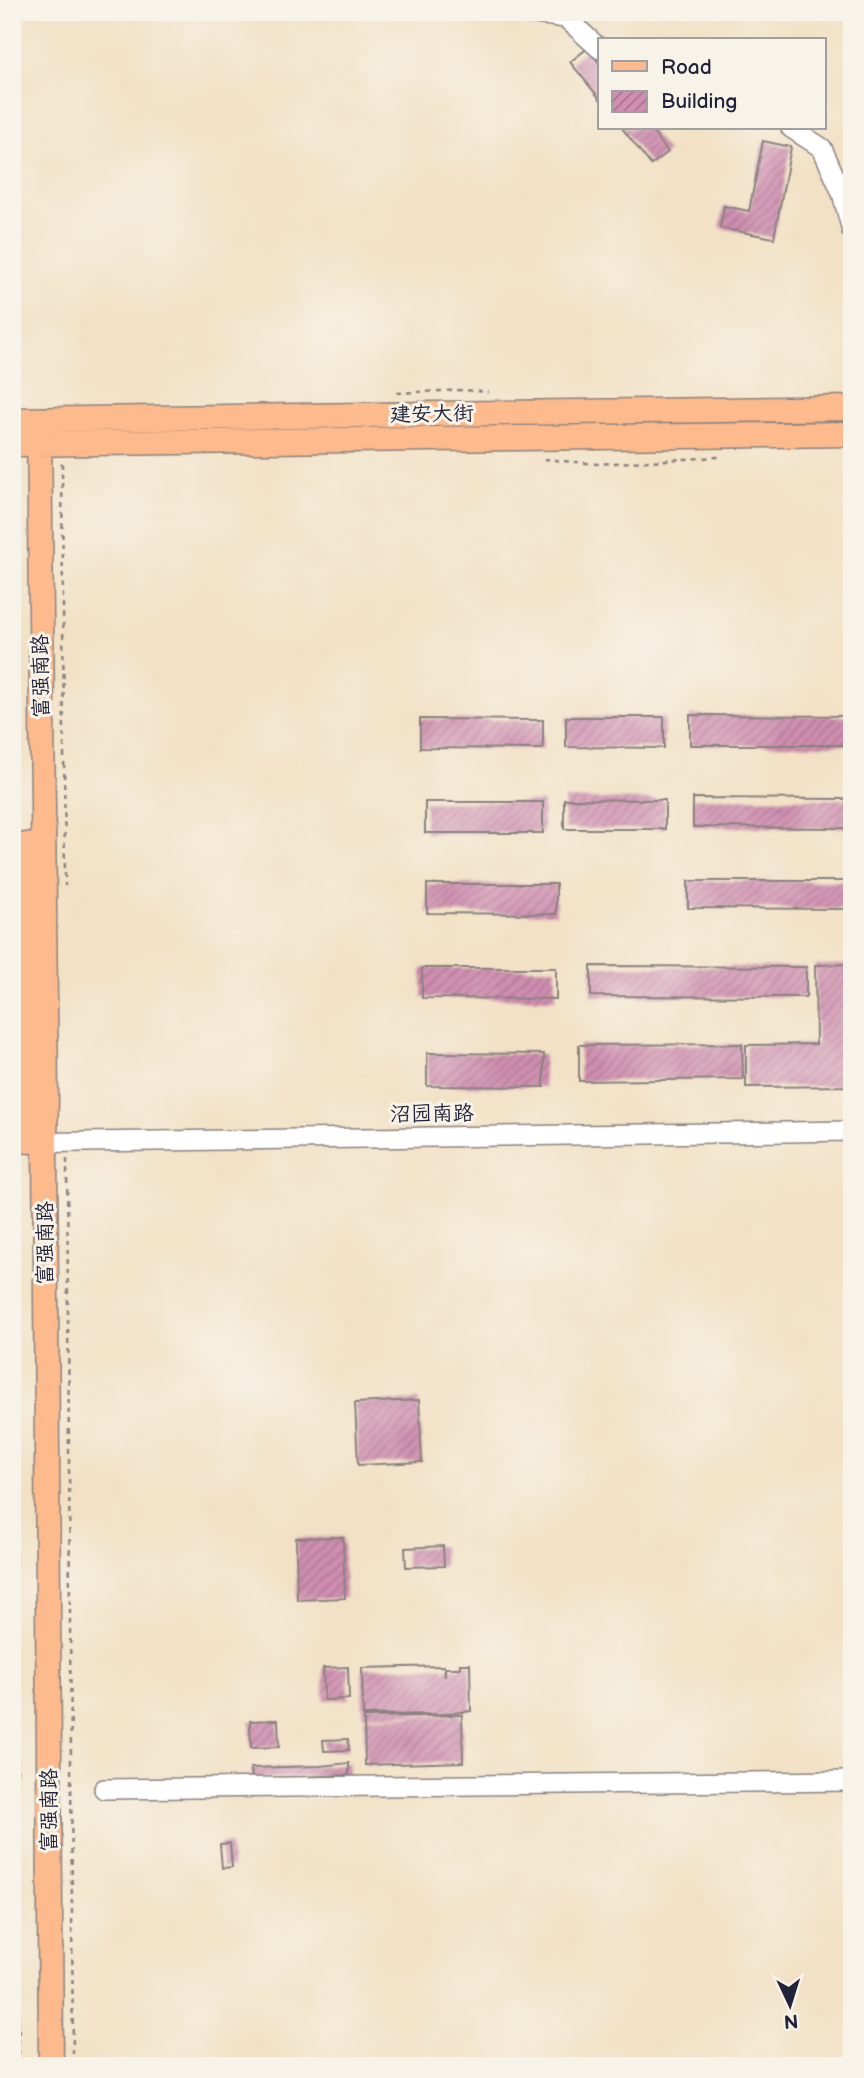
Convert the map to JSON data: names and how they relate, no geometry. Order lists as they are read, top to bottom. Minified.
{"streets":{"main road":["建安大街","富强南路"],"street":["沼园南路"]},"crossings":[["建安大街","富强南路"],["富强南路","沼园南路"]],"legend":["Road","Building"],"north":"bottom"}
